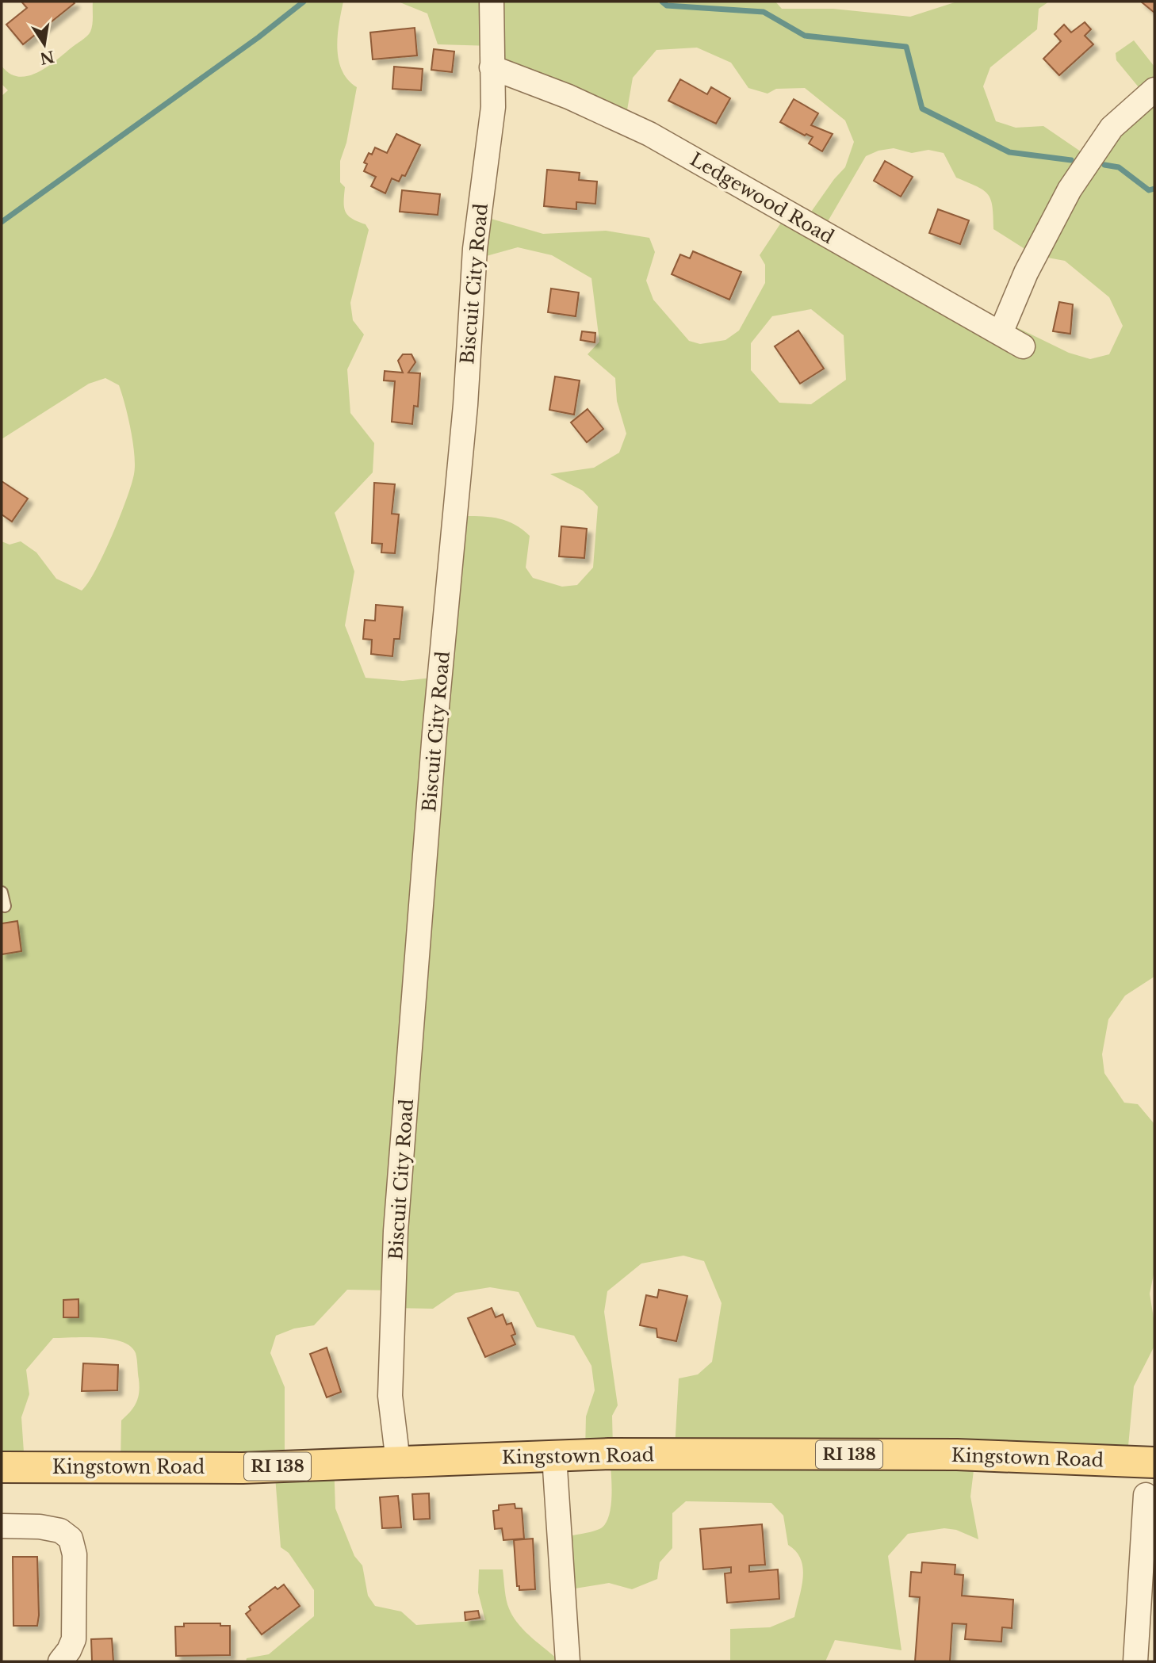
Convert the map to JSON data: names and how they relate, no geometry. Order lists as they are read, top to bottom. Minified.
{"streets":{"main road":["RI 138","Kingstown Road"],"street":["Ledgewood Road","Biscuit City Road"]},"crossings":[["Ledgewood Road","Biscuit City Road"],["Biscuit City Road","Kingstown Road"]],"north":"bottom"}
